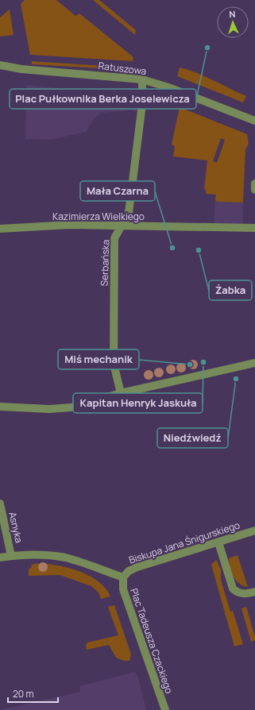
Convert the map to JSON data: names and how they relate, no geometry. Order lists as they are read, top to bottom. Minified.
{"streets":{"street":["Ratuszowa","Kazimierza Wielkiego","Serbańska","Asnyka","Biskupa Jana Śnigurskiego","Plac Tadeusza Czackiego"]},"crossings":[["Ratuszowa","Serbańska"],["Kazimierza Wielkiego","Serbańska"],["Asnyka","Biskupa Jana Śnigurskiego"],["Biskupa Jana Śnigurskiego","Plac Tadeusza Czackiego"]],"places":["Plac Pułkownika Berka Joselewicza","Mała Czarna","Żabka","Kapitan Henryk Jaskuła","Miś mechanik","Niedźwiedź"],"scale_bar":"20 m","north":"top"}
